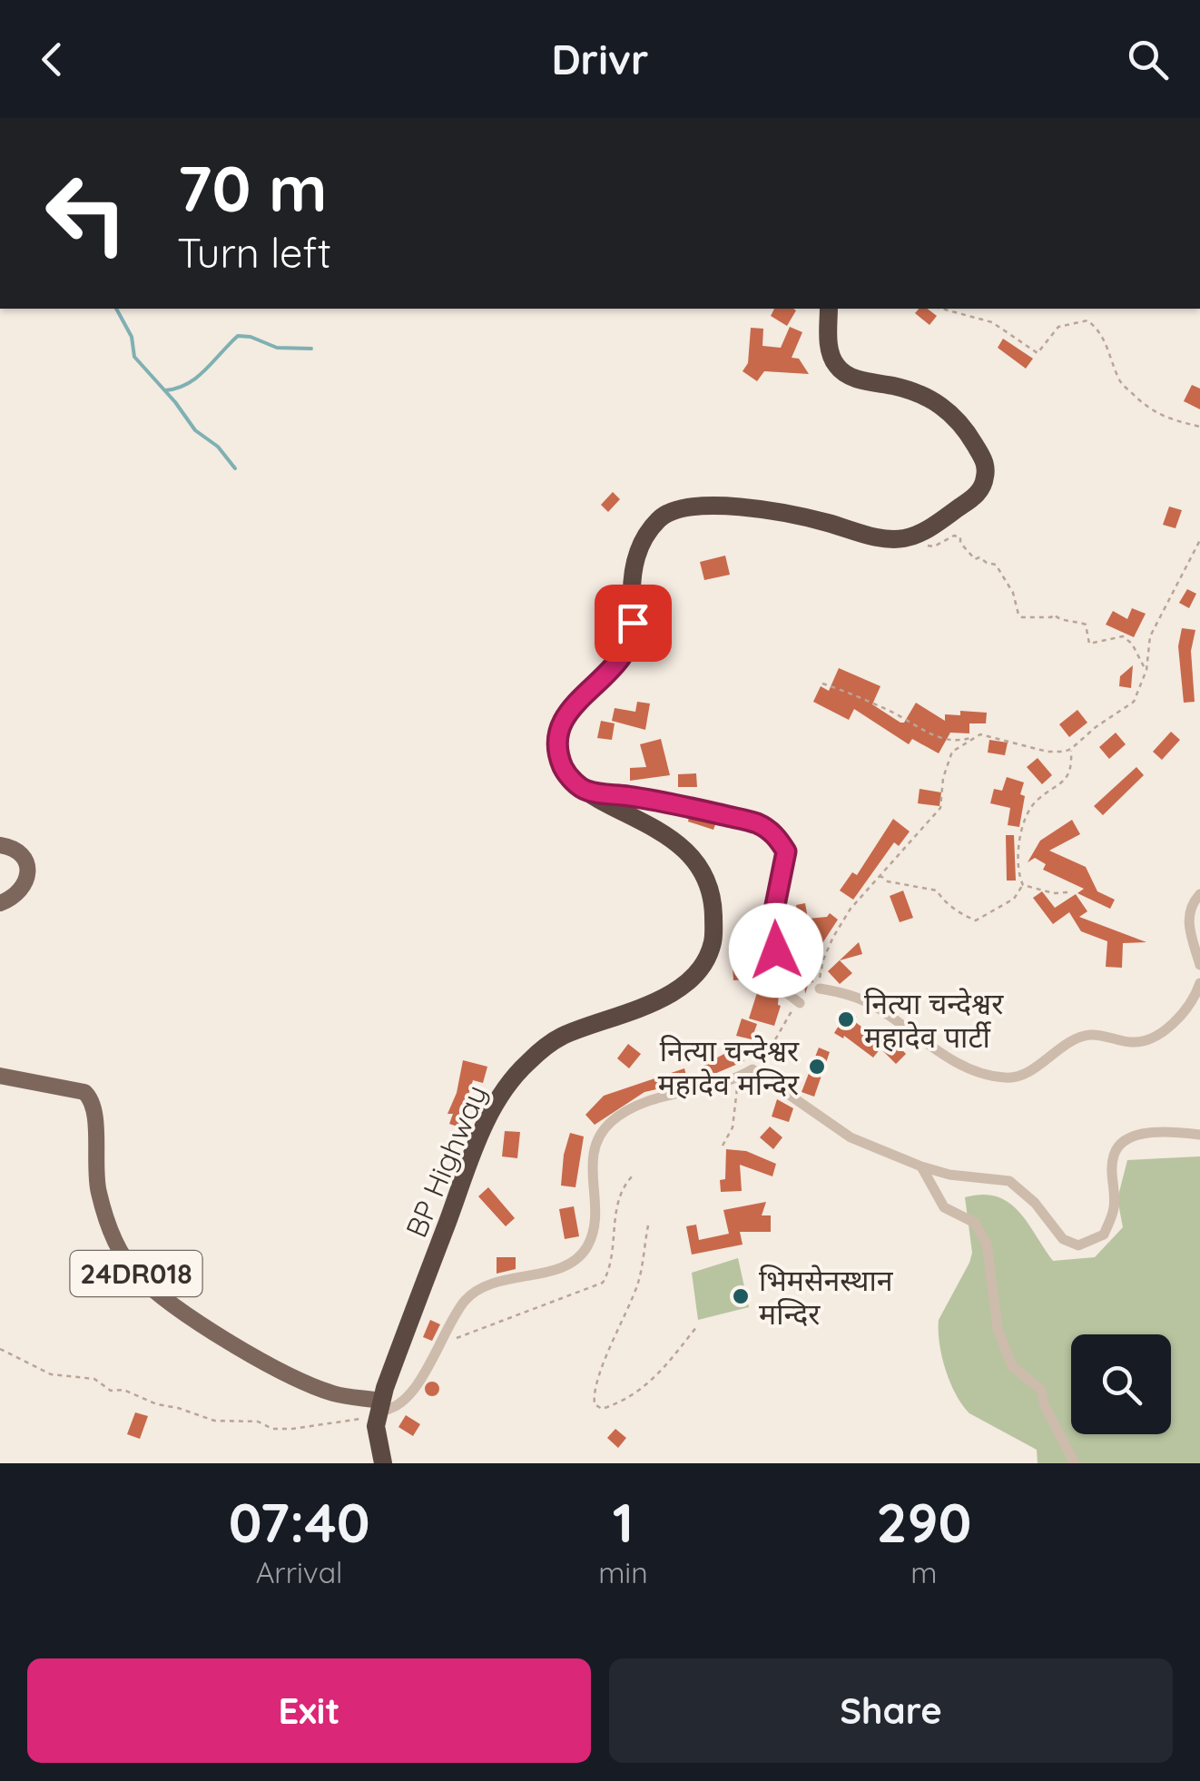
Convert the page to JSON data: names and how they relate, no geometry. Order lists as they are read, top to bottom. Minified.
{"streets":{"highway":["BP Highway"],"main road":["24DR018"]},"crossings":[["BP Highway","24DR018"]],"places":["नित्या चन्देश्वर महादेव पार्टी","नित्या चन्देश्वर महादेव मन्दिर","भिमसेनस्थान मन्दिर"],"page":{"header":"Drivr","turn":["70 m","Turn left"],"eta":["07:40","Arrival","1","min","290","m"],"buttons":["Exit","Share"]}}
